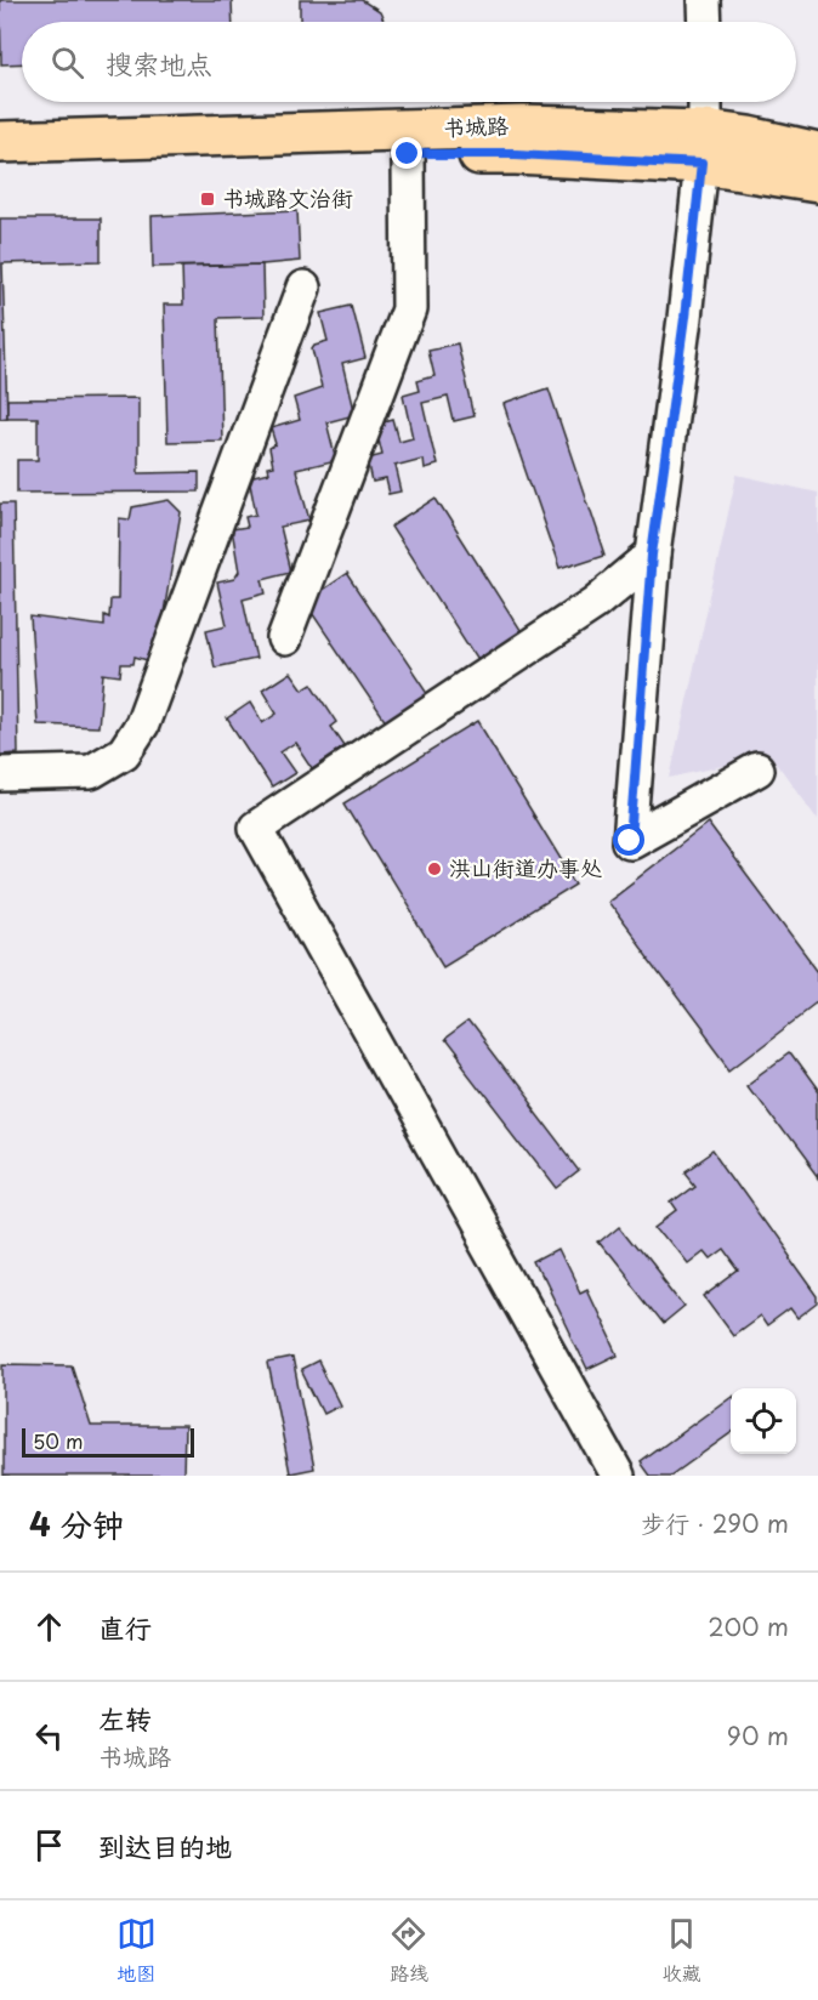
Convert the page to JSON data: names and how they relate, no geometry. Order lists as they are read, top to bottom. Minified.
{"streets":{"main road":["书城路"]},"places":{"transit":["书城路文治街"],"other":["洪山街道办事处"]},"scale_bar":"50 m","page":{"search":"搜索地点","scale":"50 m","heading":["4 分钟","步行 · 290 m"],"list":[["直行","200 m"],["左转","书城路","90 m"],"到达目的地"],"nav":["地图","路线","收藏"]}}
